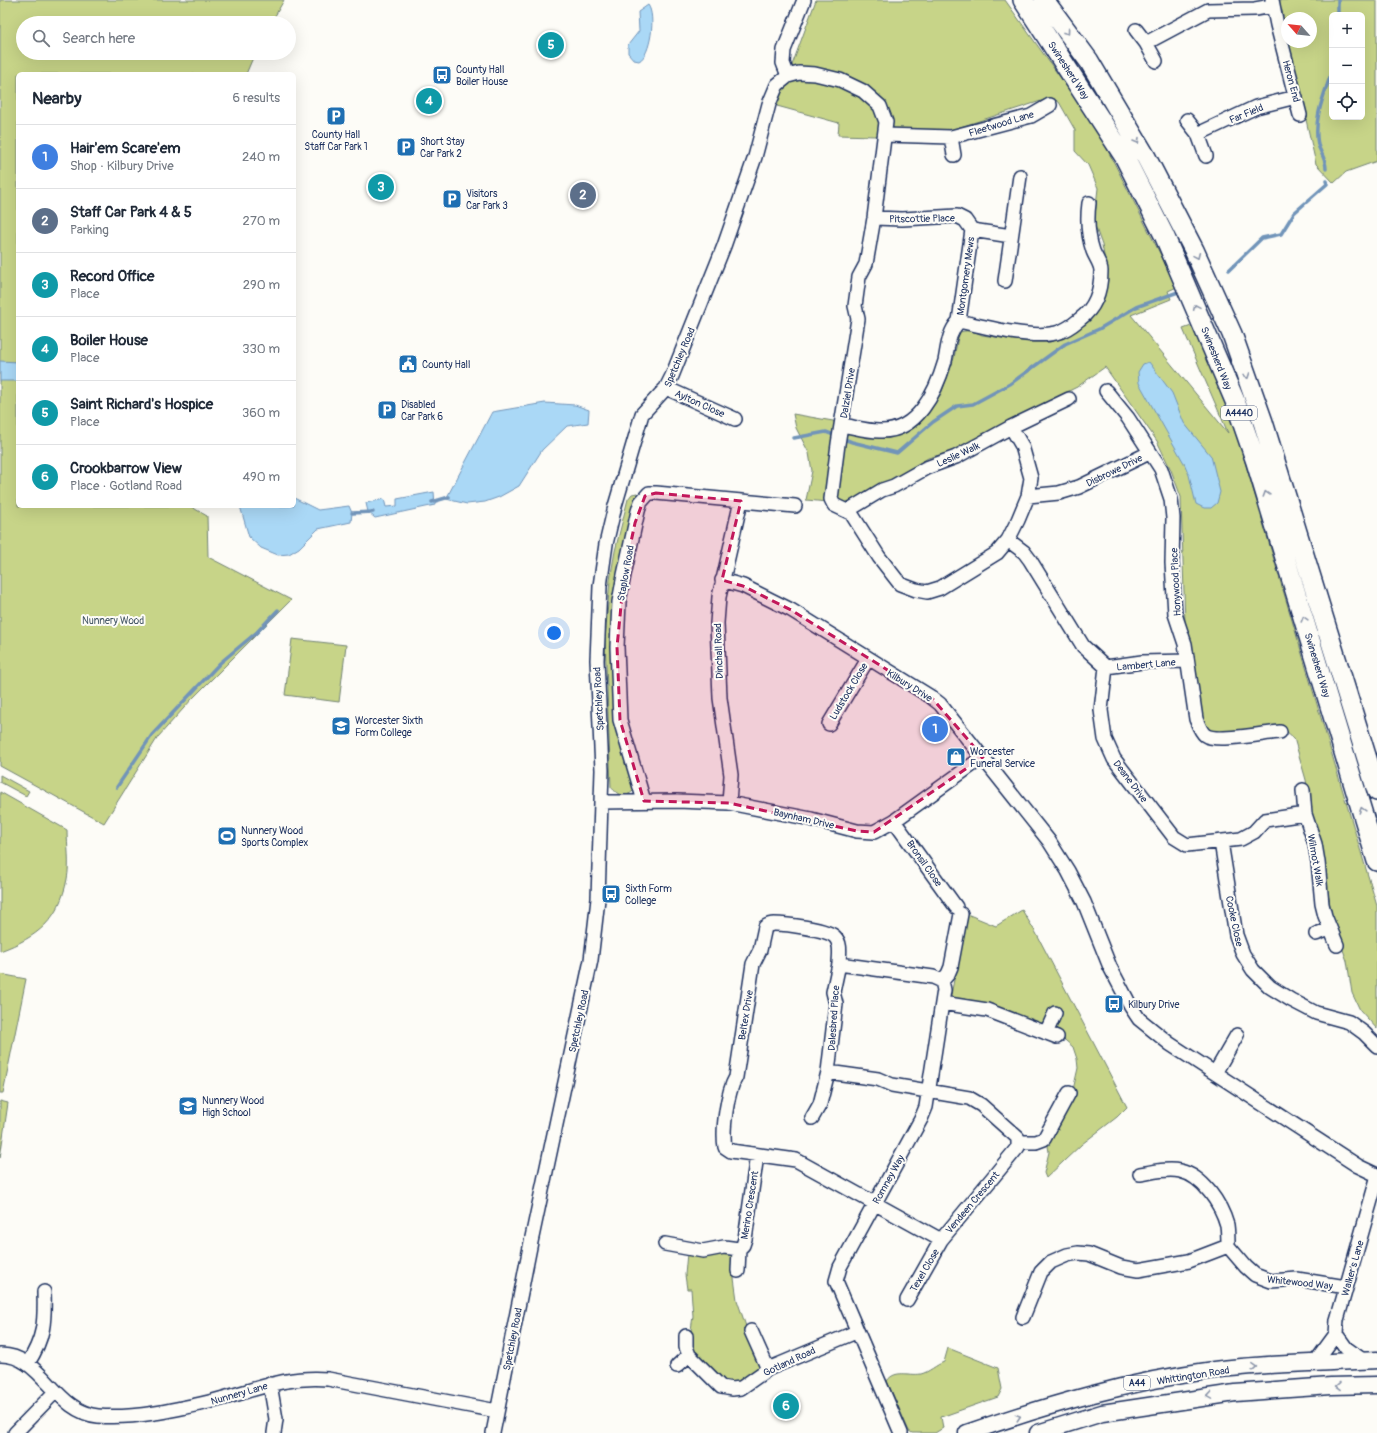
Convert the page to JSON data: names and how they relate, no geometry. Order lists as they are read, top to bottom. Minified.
{"streets":{"highway":["Swinesherd Way","A4440"],"main road":["Whittington Road","A44"],"street":["Heron End","Far Field","Fleetwood Lane","Pitscottie Place","Montgomery Mews","Spetchley Road","Dalziel Drive","Aylton Close","Leslie Walk","Disbrowe Drive","Staplow Road","Honywood Place","Dinchall Road","Lambert Lane","Kilbury Drive","Ludstock Close","Deane Drive","Baynham Drive","Wilmot Walk","Bronsil Close","Cooke Close","Beltex Drive","Dalesbred Place","Romney Way","Vendeen Crescent","Merino Crescent","Walker's Lane","Texel Close","Whitewood Way","Gotland Road","Nunnery Lane"]},"crossings":[["Heron End","Far Field"],["Fleetwood Lane","Dalziel Drive"],["Pitscottie Place","Montgomery Mews"],["Pitscottie Place","Dalziel Drive"],["Spetchley Road","Dalziel Drive"],["Spetchley Road","Aylton Close"],["Spetchley Road","Baynham Drive"],["Spetchley Road","Nunnery Lane"],["Dalziel Drive","Leslie Walk"],["Dalziel Drive","Disbrowe Drive"],["Disbrowe Drive","Honywood Place"],["Staplow Road","Dinchall Road"],["Staplow Road","Baynham Drive"],["Honywood Place","Lambert Lane"],["Dinchall Road","Kilbury Drive"],["Dinchall Road","Baynham Drive"],["Lambert Lane","Deane Drive"],["Kilbury Drive","Ludstock Close"],["Kilbury Drive","Baynham Drive"],["Deane Drive","Wilmot Walk"],["Deane Drive","Cooke Close"],["Baynham Drive","Bronsil Close"],["Bronsil Close","Romney Way"],["Beltex Drive","Dalesbred Place"],["Beltex Drive","Romney Way"],["Beltex Drive","Vendeen Crescent"],["Beltex Drive","Merino Crescent"],["Romney Way","Vendeen Crescent"],["Romney Way","Gotland Road"],["Vendeen Crescent","Texel Close"],["Walker's Lane","Whitewood Way"],["Walker's Lane","Whittington Road"]],"parks":["Nunnery Wood"],"places":{"bus stop":["County Hall Boiler House","Sixth Form College","Kilbury Drive"],"parking":["County Hall Staff Car Park 1","Short Stay Car Park 2","Visitors Car Park 3","Disabled Car Park 6"],"public building":["County Hall"],"school or university":["Worcester Sixth Form College","Nunnery Wood High School"],"shop":["Worcester Funeral Service"],"sports":["Nunnery Wood Sports Complex"]},"north":"top left","page":{"map_buttons":["+","−"],"search":"Search here","pins":["5","4","3","2","1","6"],"heading":["Nearby","6 results"],"list":[{"mark":"1","name":"Hair'em Scare'em","note":"Shop · Kilbury Drive","value":"240 m"},{"mark":"2","name":"Staff Car Park 4 & 5","note":"Parking","value":"270 m"},{"mark":"3","name":"Record Office","note":"Place","value":"290 m"},{"mark":"4","name":"Boiler House","note":"Place","value":"330 m"},{"mark":"5","name":"Saint Richard's Hospice","note":"Place","value":"360 m"},{"mark":"6","name":"Crookbarrow View","note":"Place · Gotland Road","value":"490 m"}]}}
